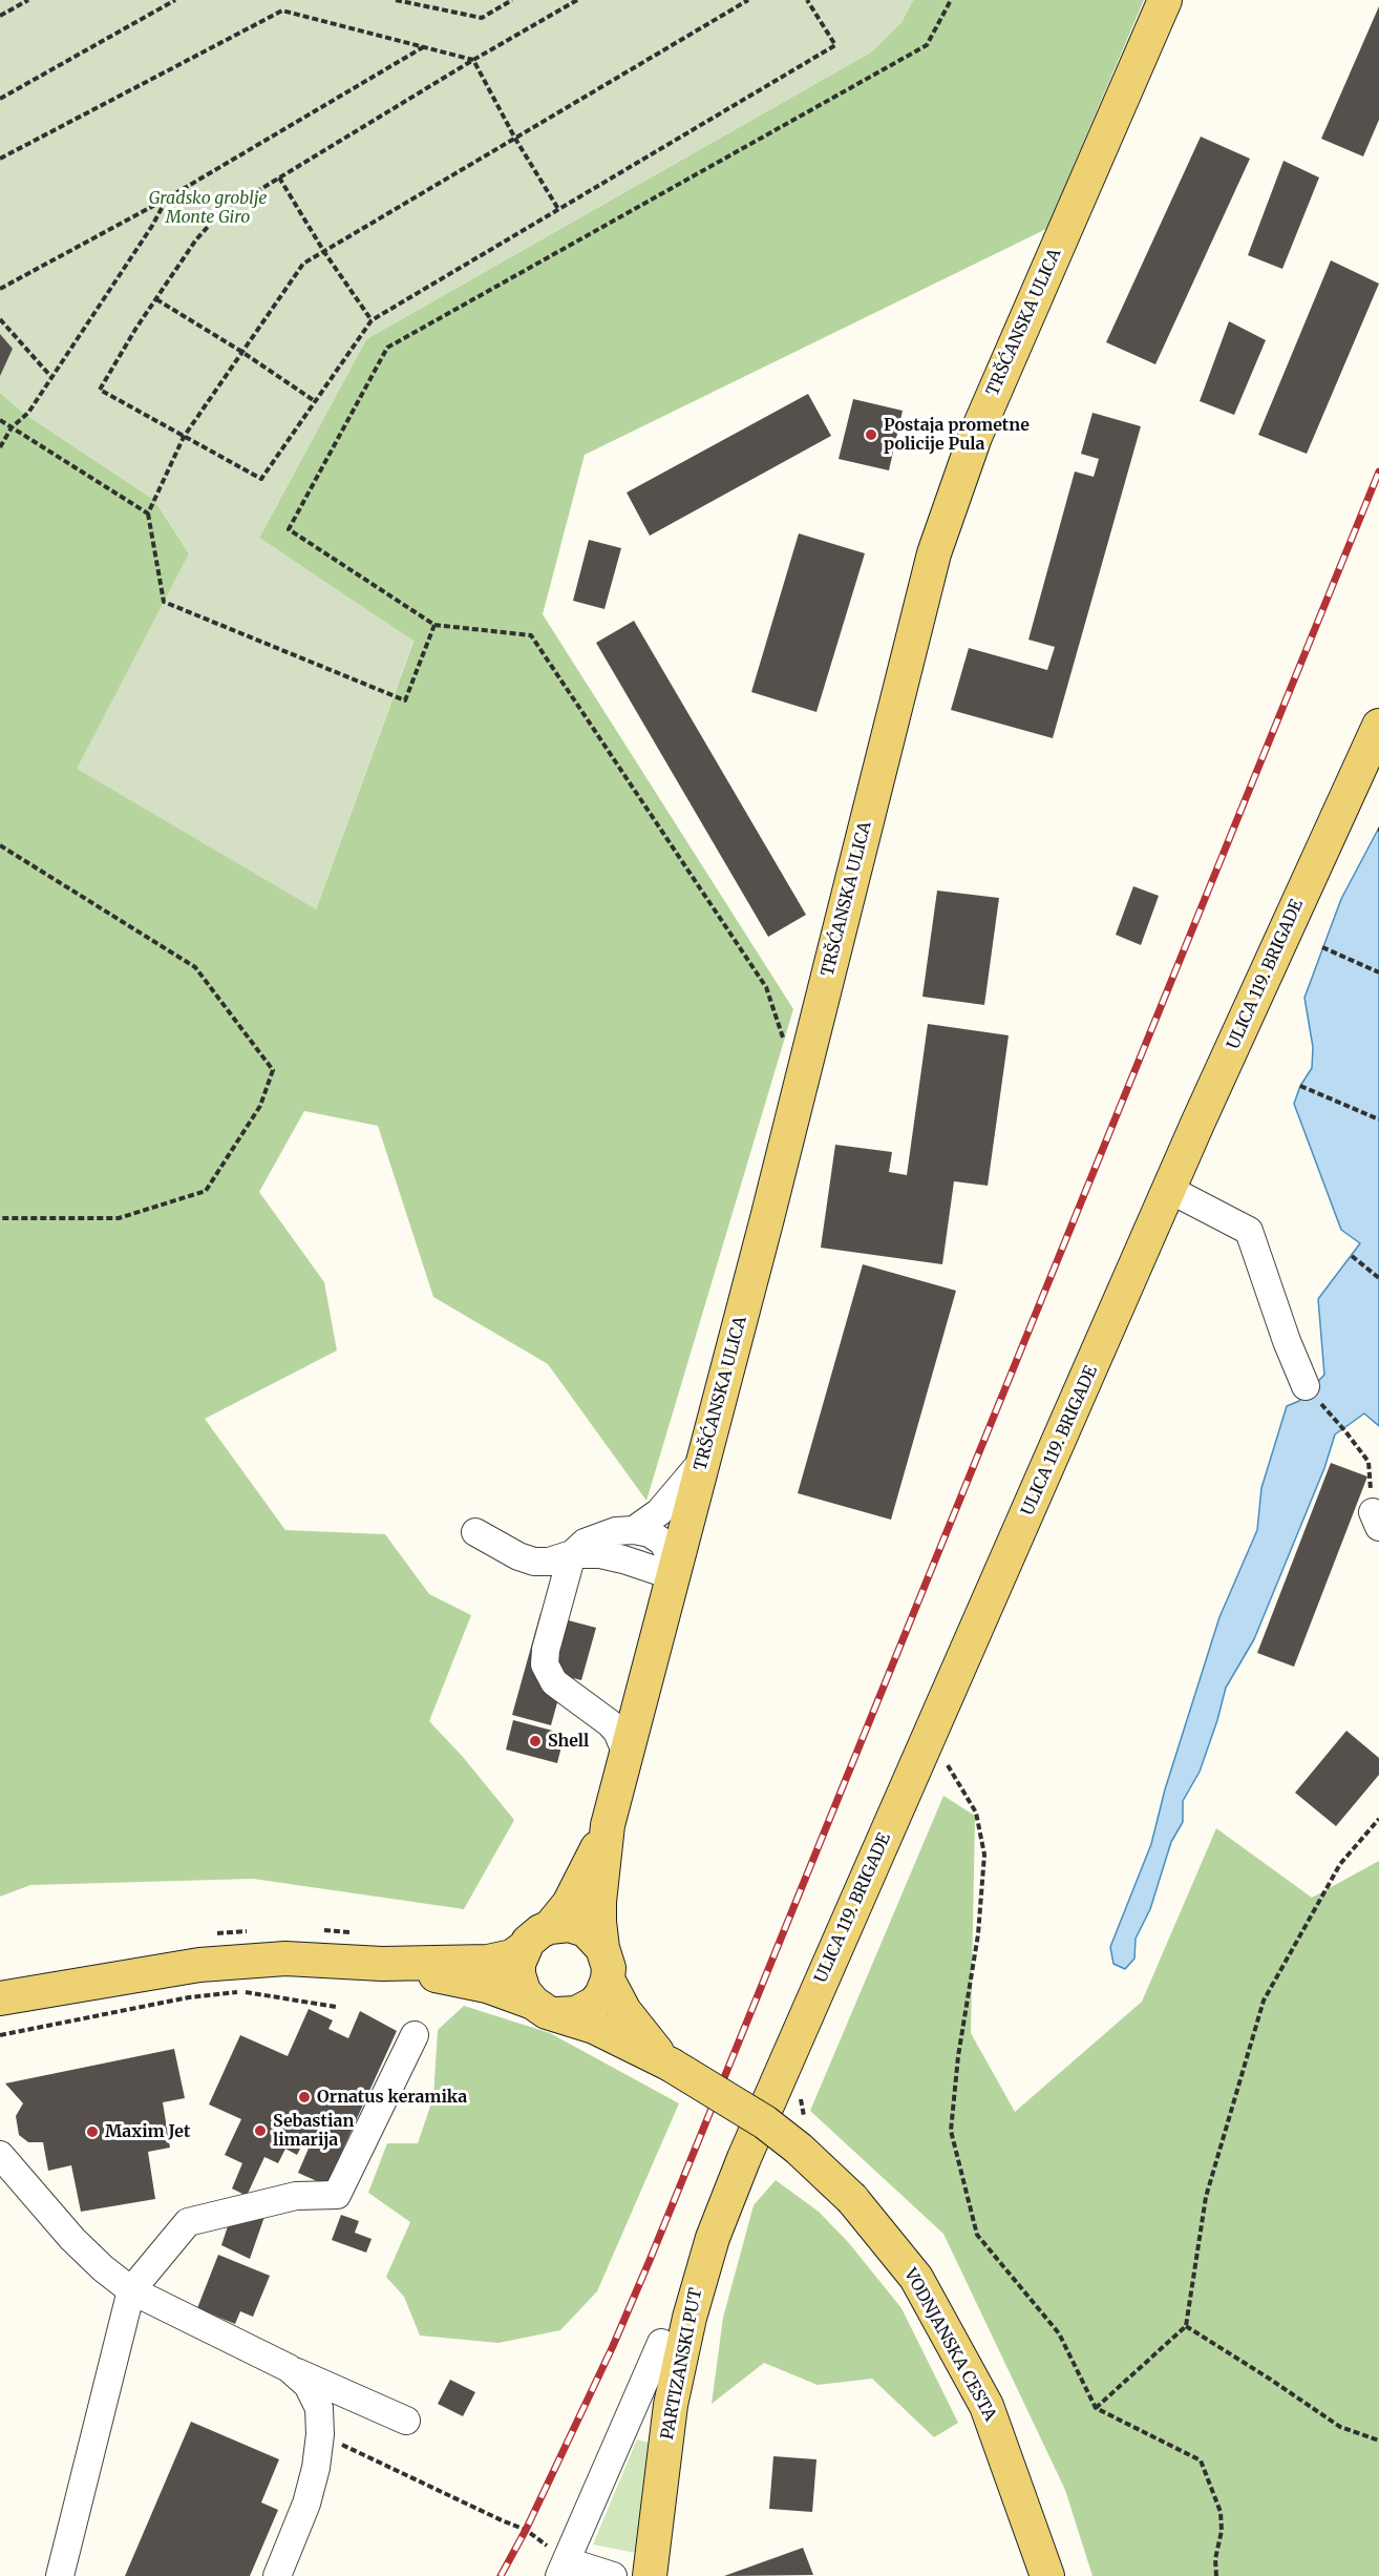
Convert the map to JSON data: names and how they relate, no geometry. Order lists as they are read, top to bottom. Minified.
{"streets":{"main road":["TRŠĆANSKA ULICA","ULICA 119. BRIGADE","VODNJANSKA CESTA","PARTIZANSKI PUT"]},"crossings":[["ULICA 119. BRIGADE","PARTIZANSKI PUT"]],"parks":["Gradsko groblje Monte Giro"],"places":["Postaja prometne policije Pula","Shell","Ornatus keramika","Sebastian limarija","Maxim Jet"]}
